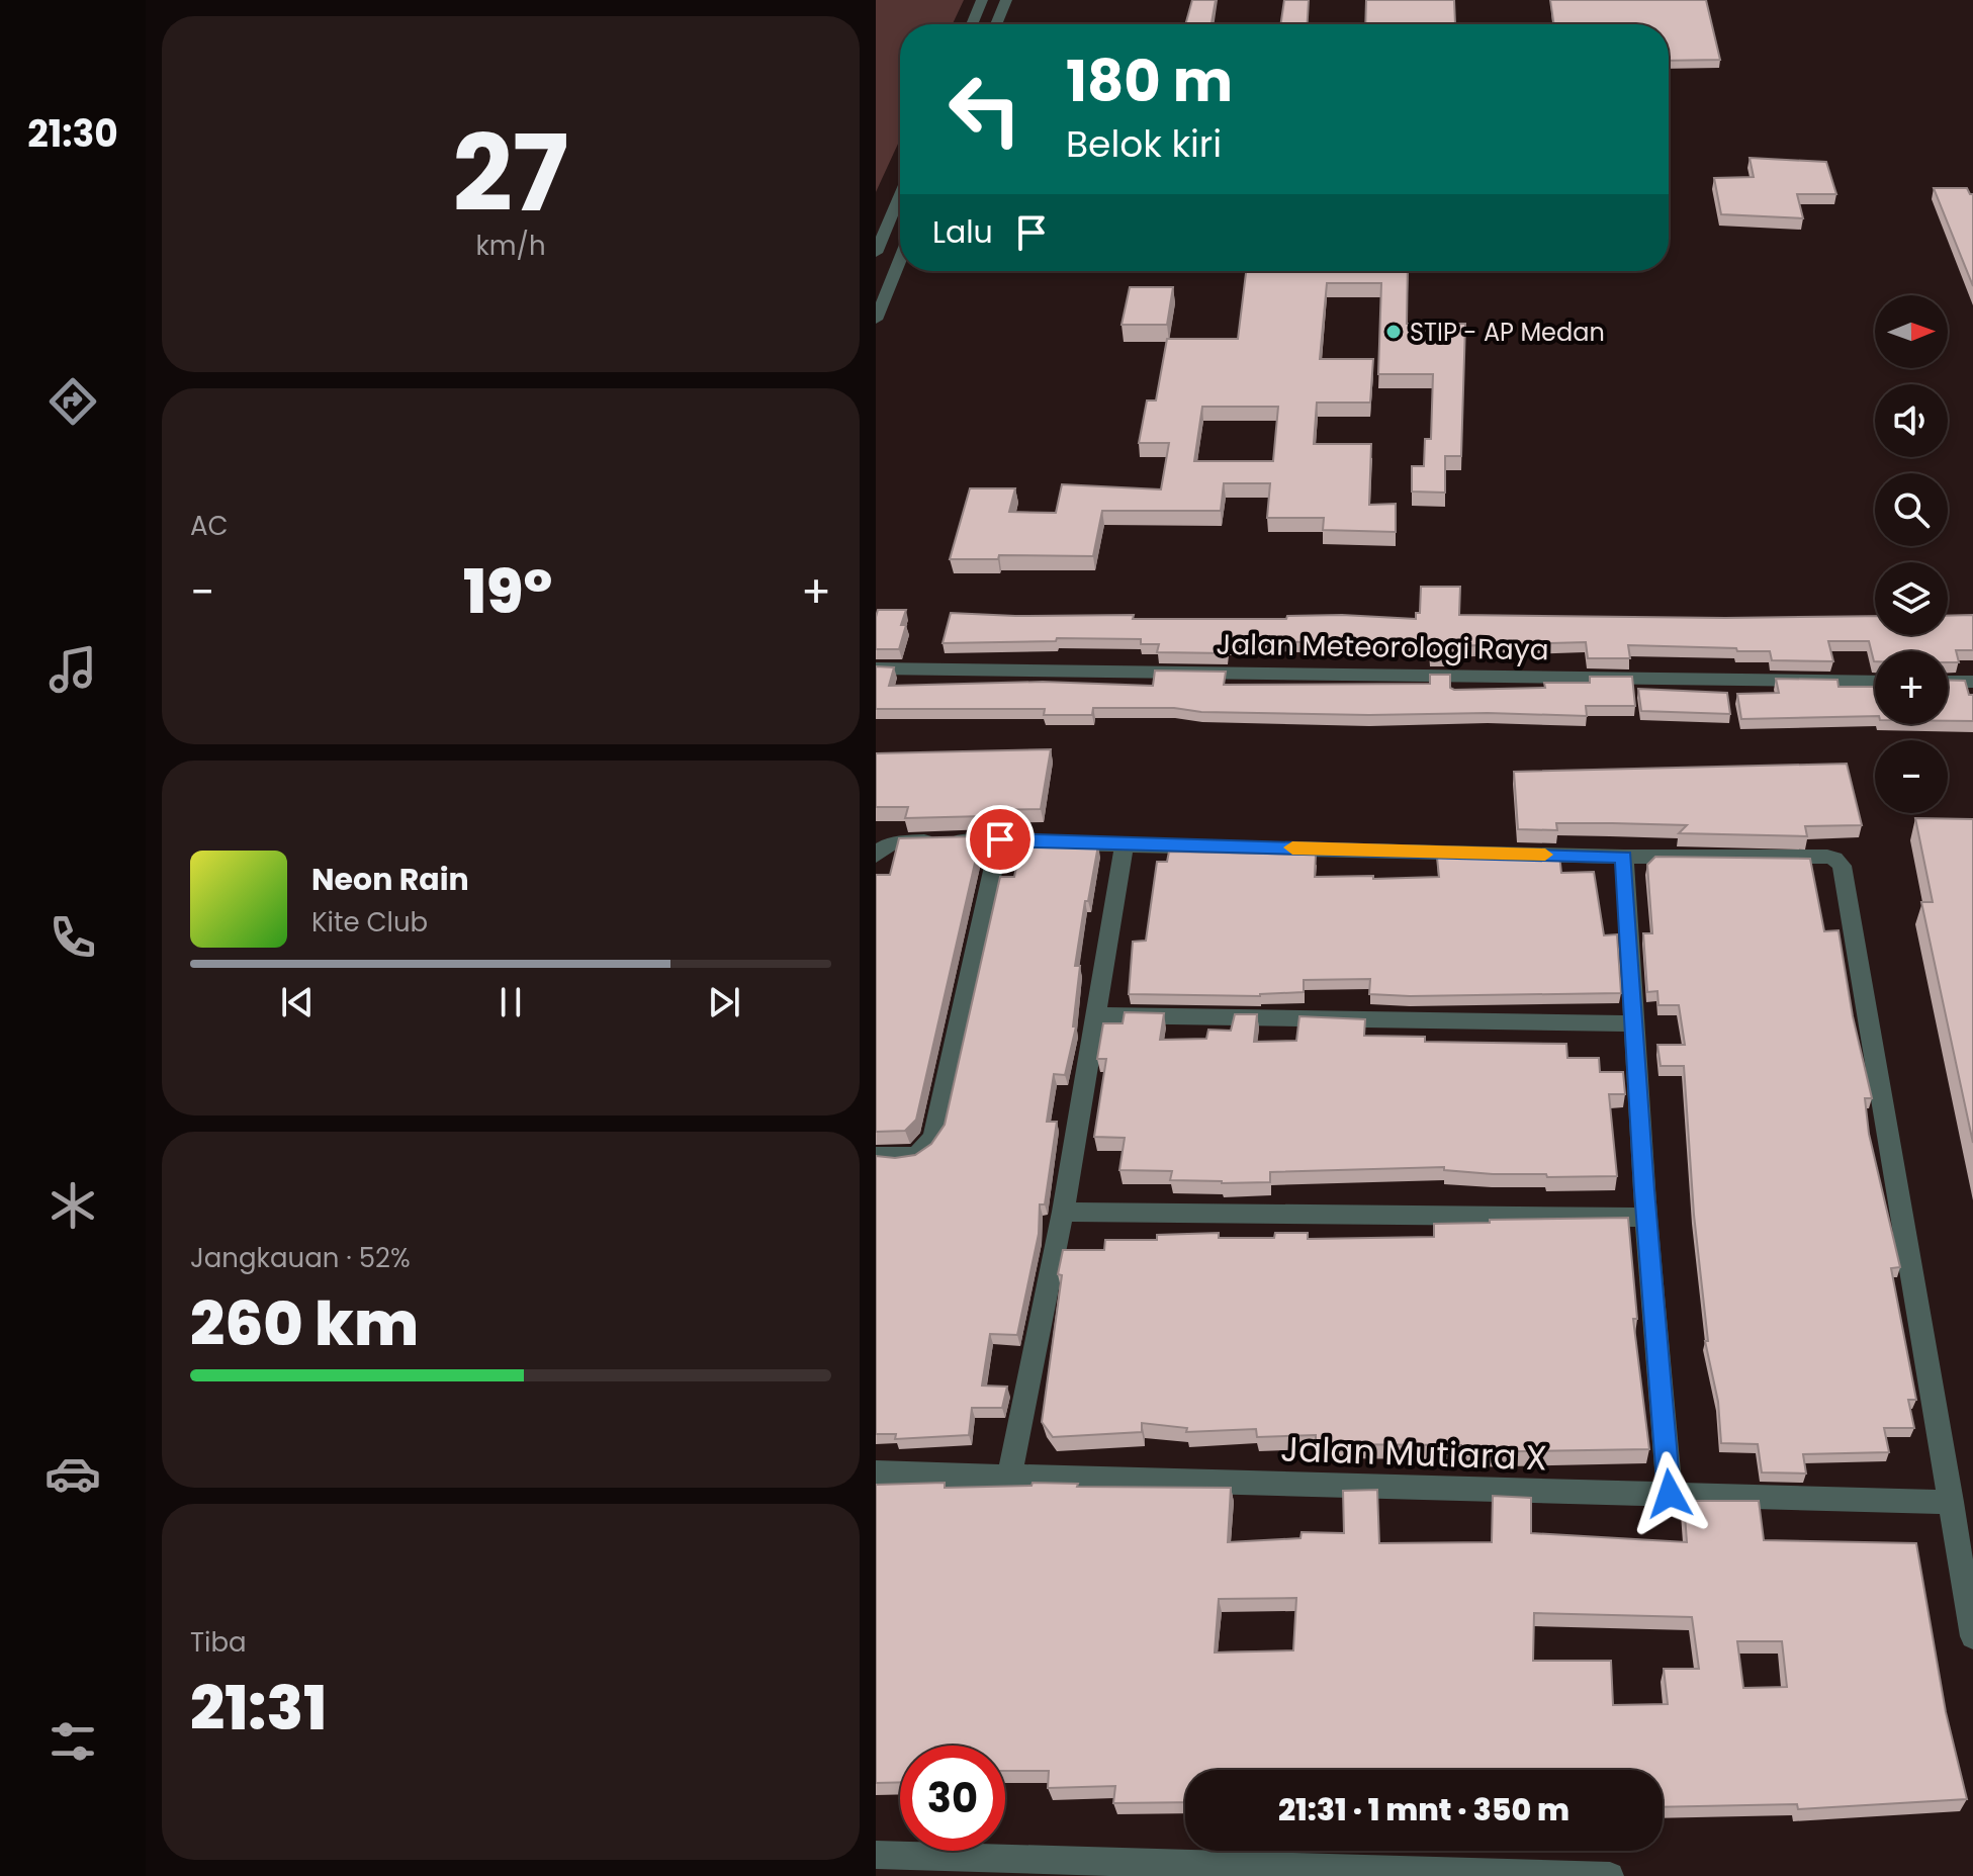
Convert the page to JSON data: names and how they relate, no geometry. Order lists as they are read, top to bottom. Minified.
{"streets":{"street":["Jalan Meteorologi Raya","Jalan Mutiara X"]},"places":["STIP - AP Medan"],"north":"right","page":{"tabs":"21:30","tile":[["27","km/h"],"AC",["Jangkauan · 52%","260 km"],["Tiba","21:31"]],"turn":["180 m","Belok kiri"],"then":"Lalu","map_buttons":["+","−"],"heat":["−","19°","+"],"song":["Neon Rain","Kite Club"],"limit":"30","trip":"21:31 · 1 mnt · 350 m"}}
